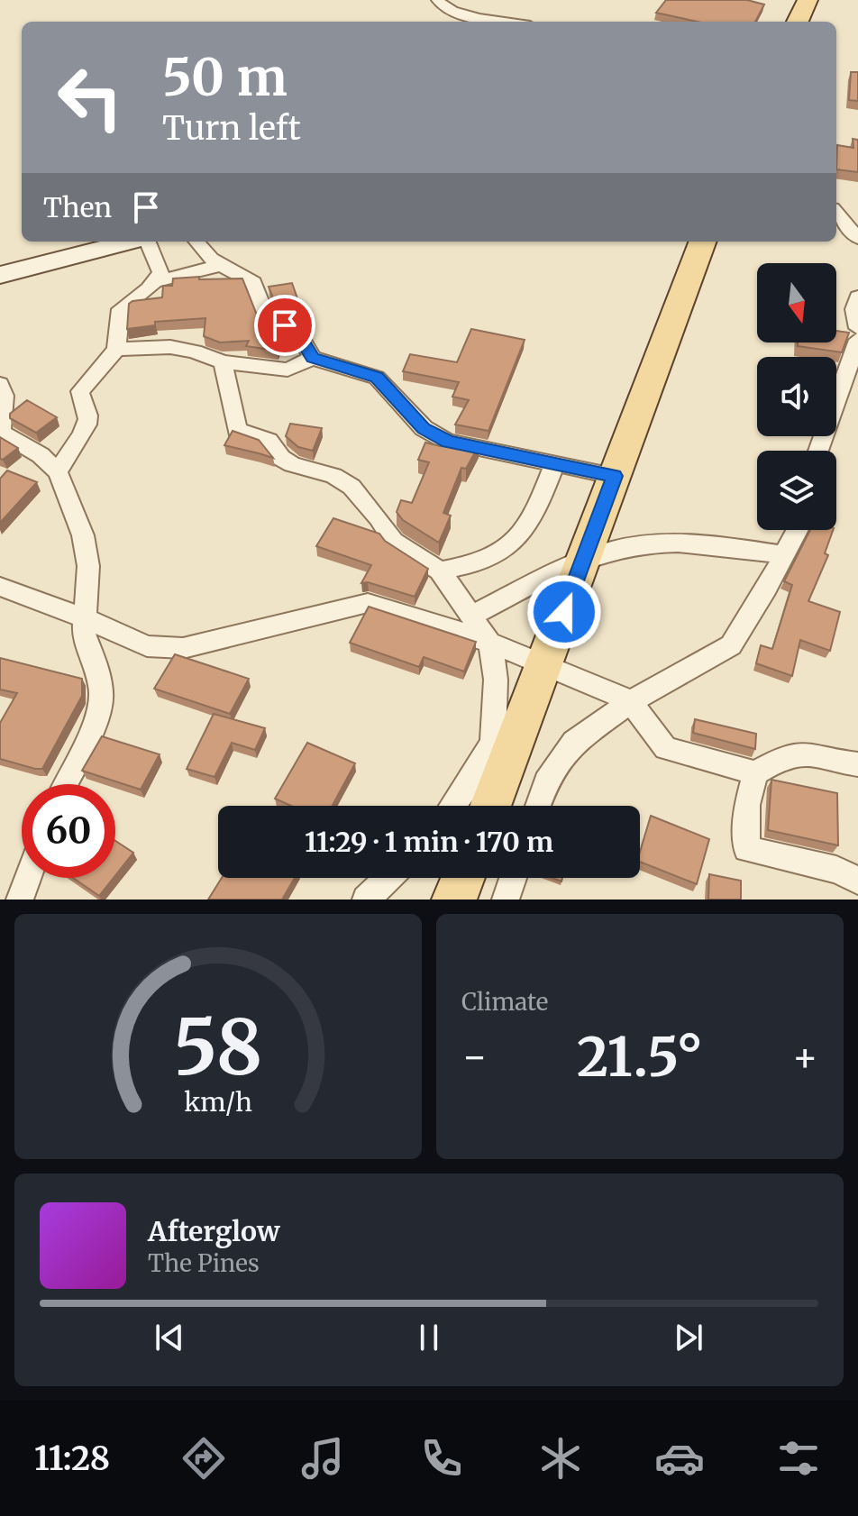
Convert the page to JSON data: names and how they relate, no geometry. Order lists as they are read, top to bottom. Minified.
{"north":"bottom","page":{"turn":["50 m","Turn left"],"then":"Then","limit":"60","trip":"11:29 · 1 min · 170 m","tile":"Climate","heat":["−","21.5°","+"],"song":["Afterglow","The Pines"],"tabs":"11:28","gauge":["58","km/h"]}}
